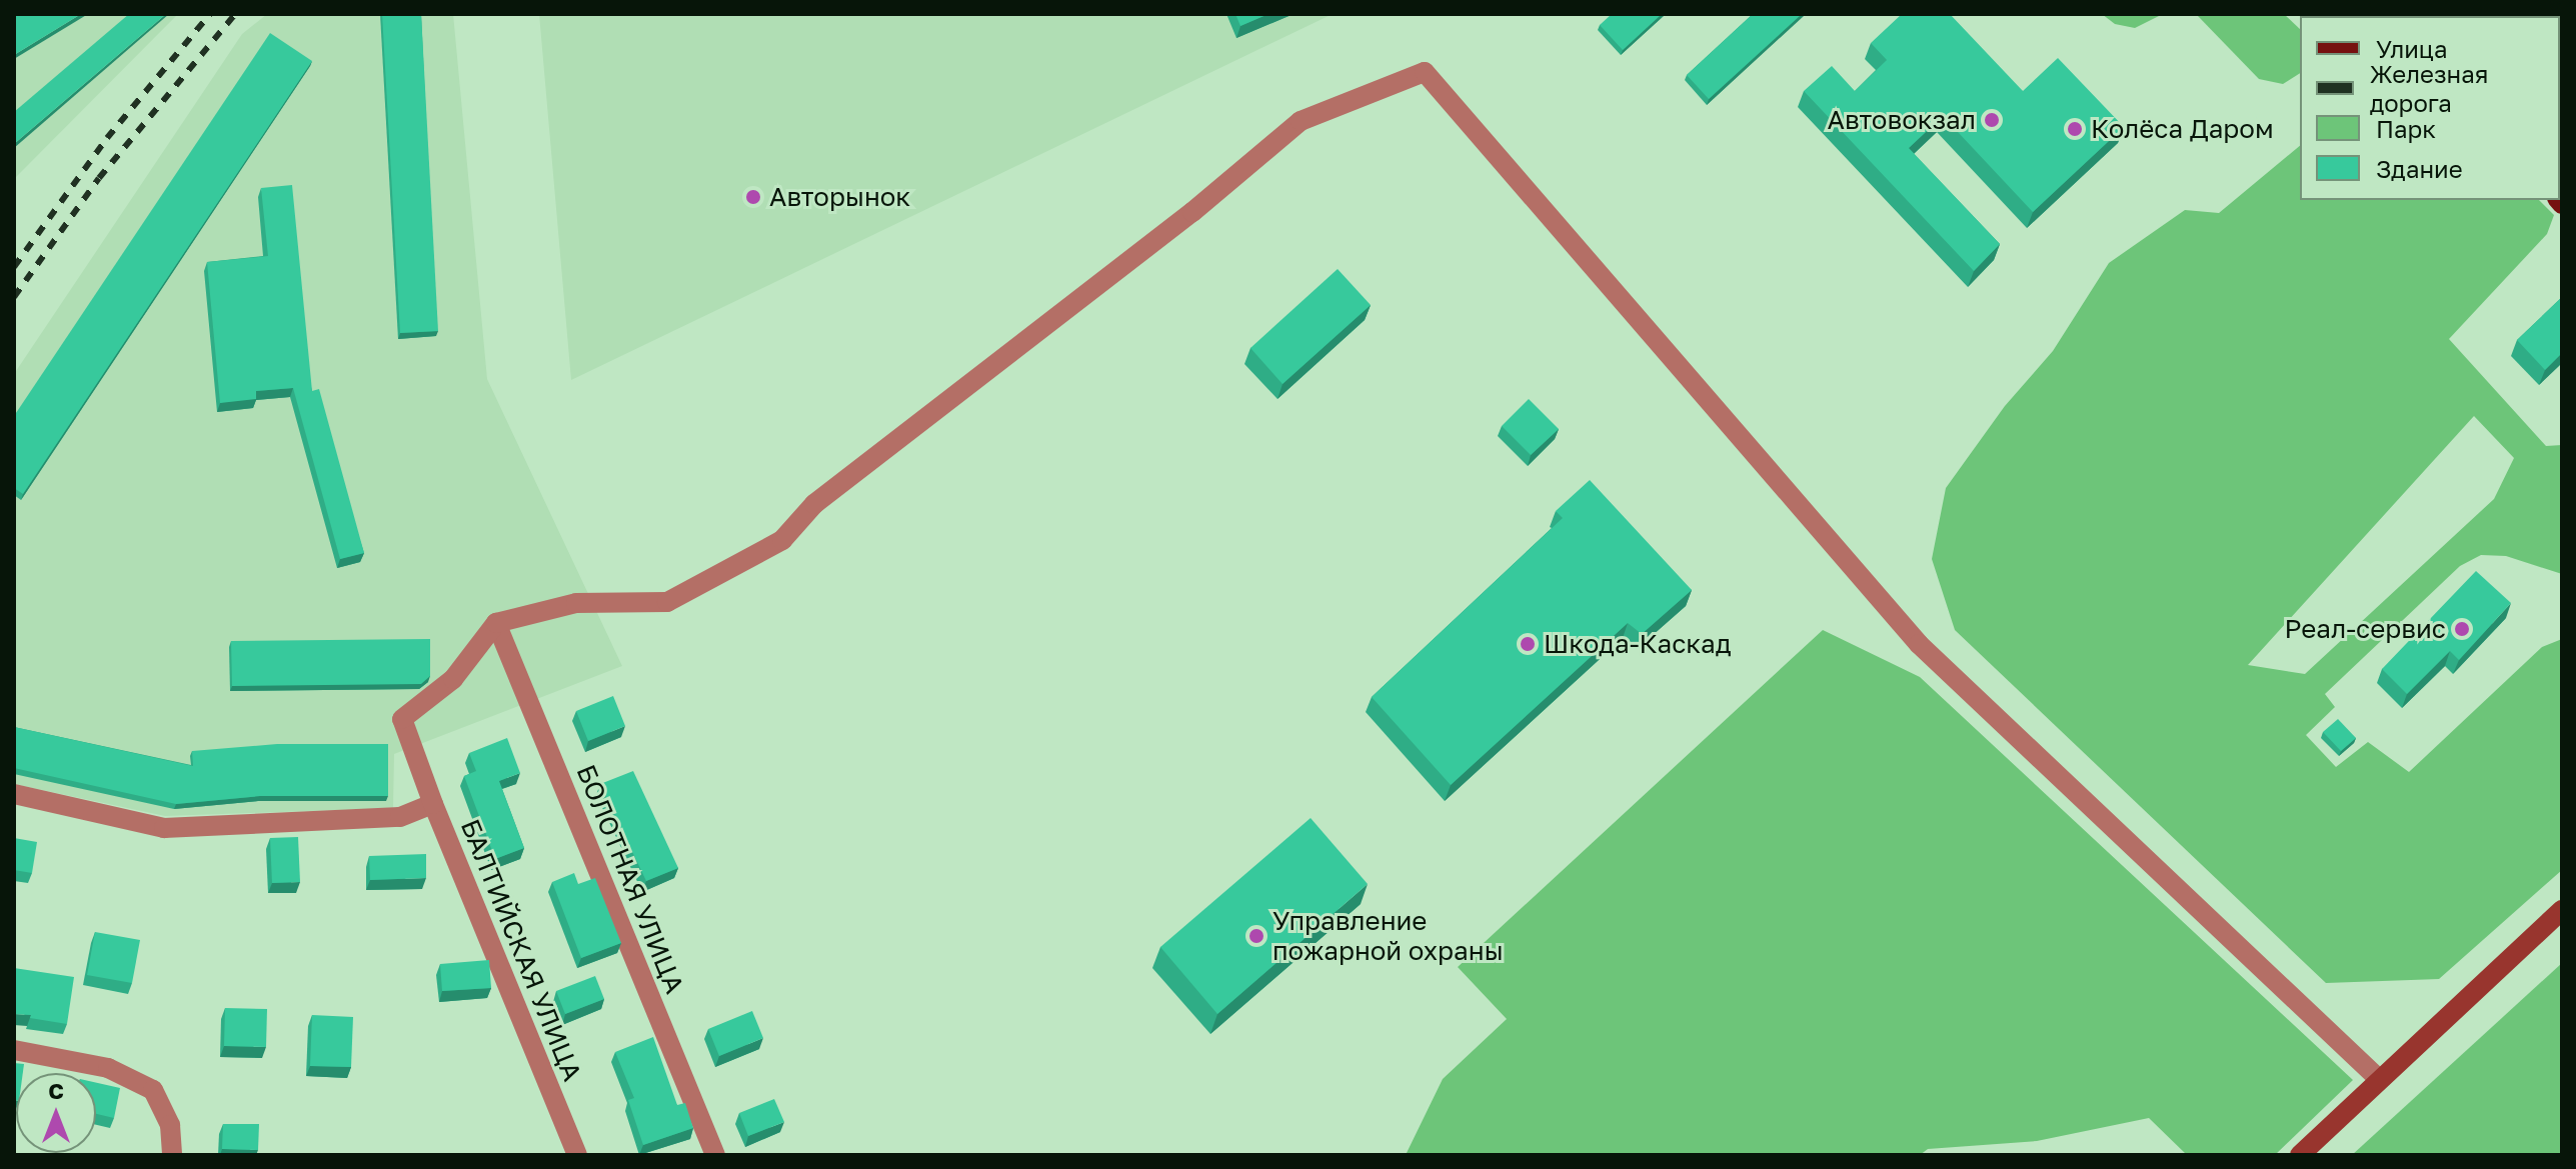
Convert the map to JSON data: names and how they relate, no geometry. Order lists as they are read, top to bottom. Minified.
{"streets":{"street":["БОЛОТНАЯ УЛИЦА","БАЛТИЙСКАЯ УЛИЦА"]},"places":["Автовокзал","Колёса Даром","Авторынок","Реал-сервис","Шкода-Каскад","Управление пожарной охраны"],"legend":["Улица","Железная дорога","Парк","Здание"],"north":"top"}
